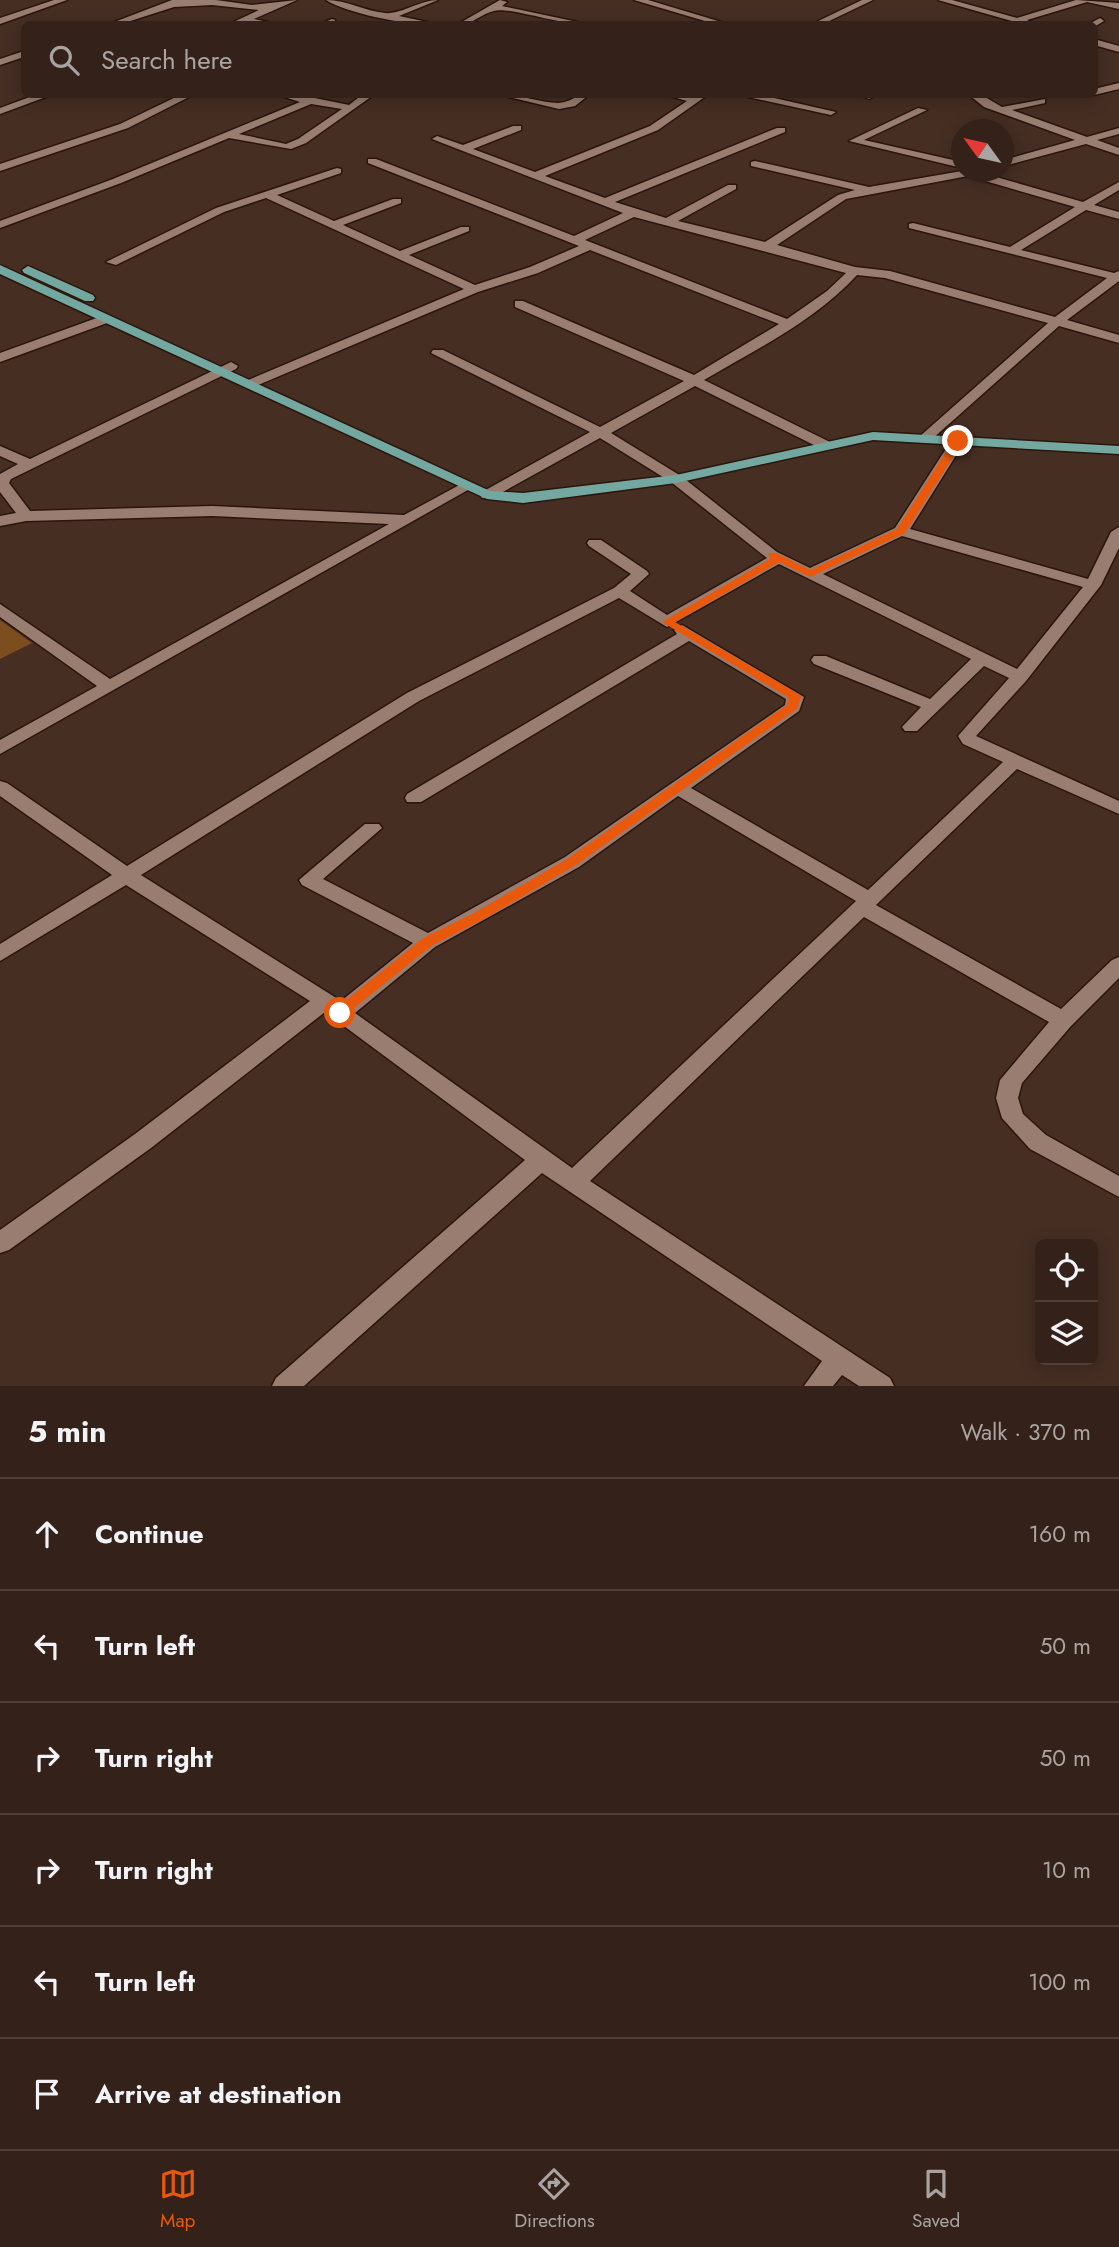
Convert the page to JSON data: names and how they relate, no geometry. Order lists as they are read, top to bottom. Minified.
{"north":"top left","page":{"search":"Search here","heading":["5 min","Walk · 370 m"],"list":[["Continue","160 m"],["Turn left","50 m"],["Turn right","50 m"],["Turn right","10 m"],["Turn left","100 m"],"Arrive at destination"],"nav":["Map","Directions","Saved"]}}
